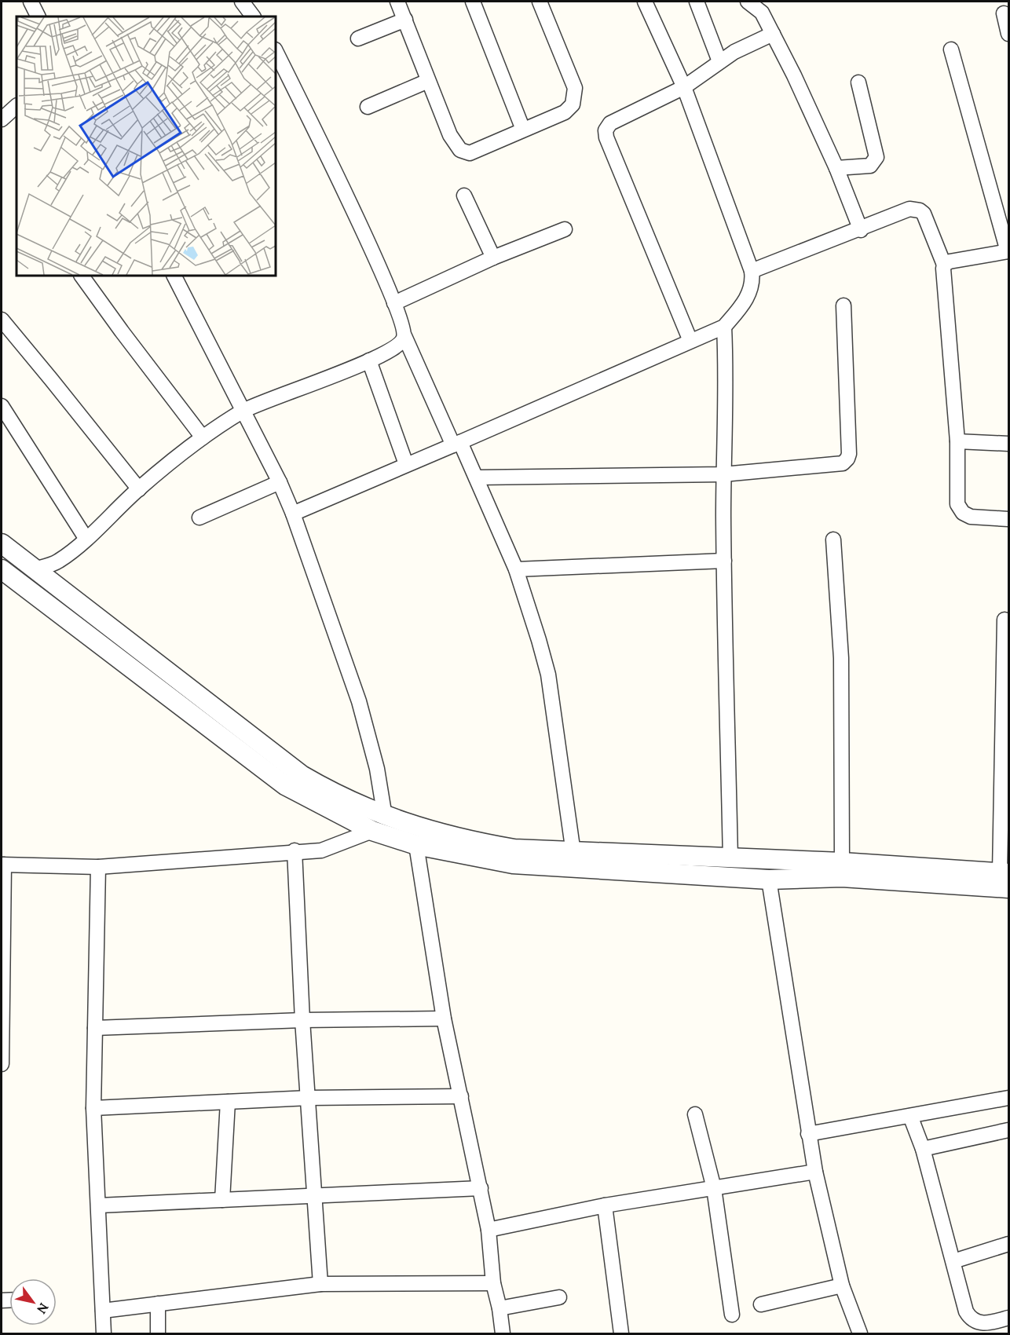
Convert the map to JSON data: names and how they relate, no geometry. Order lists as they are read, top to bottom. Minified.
{"north":"bottom right"}
